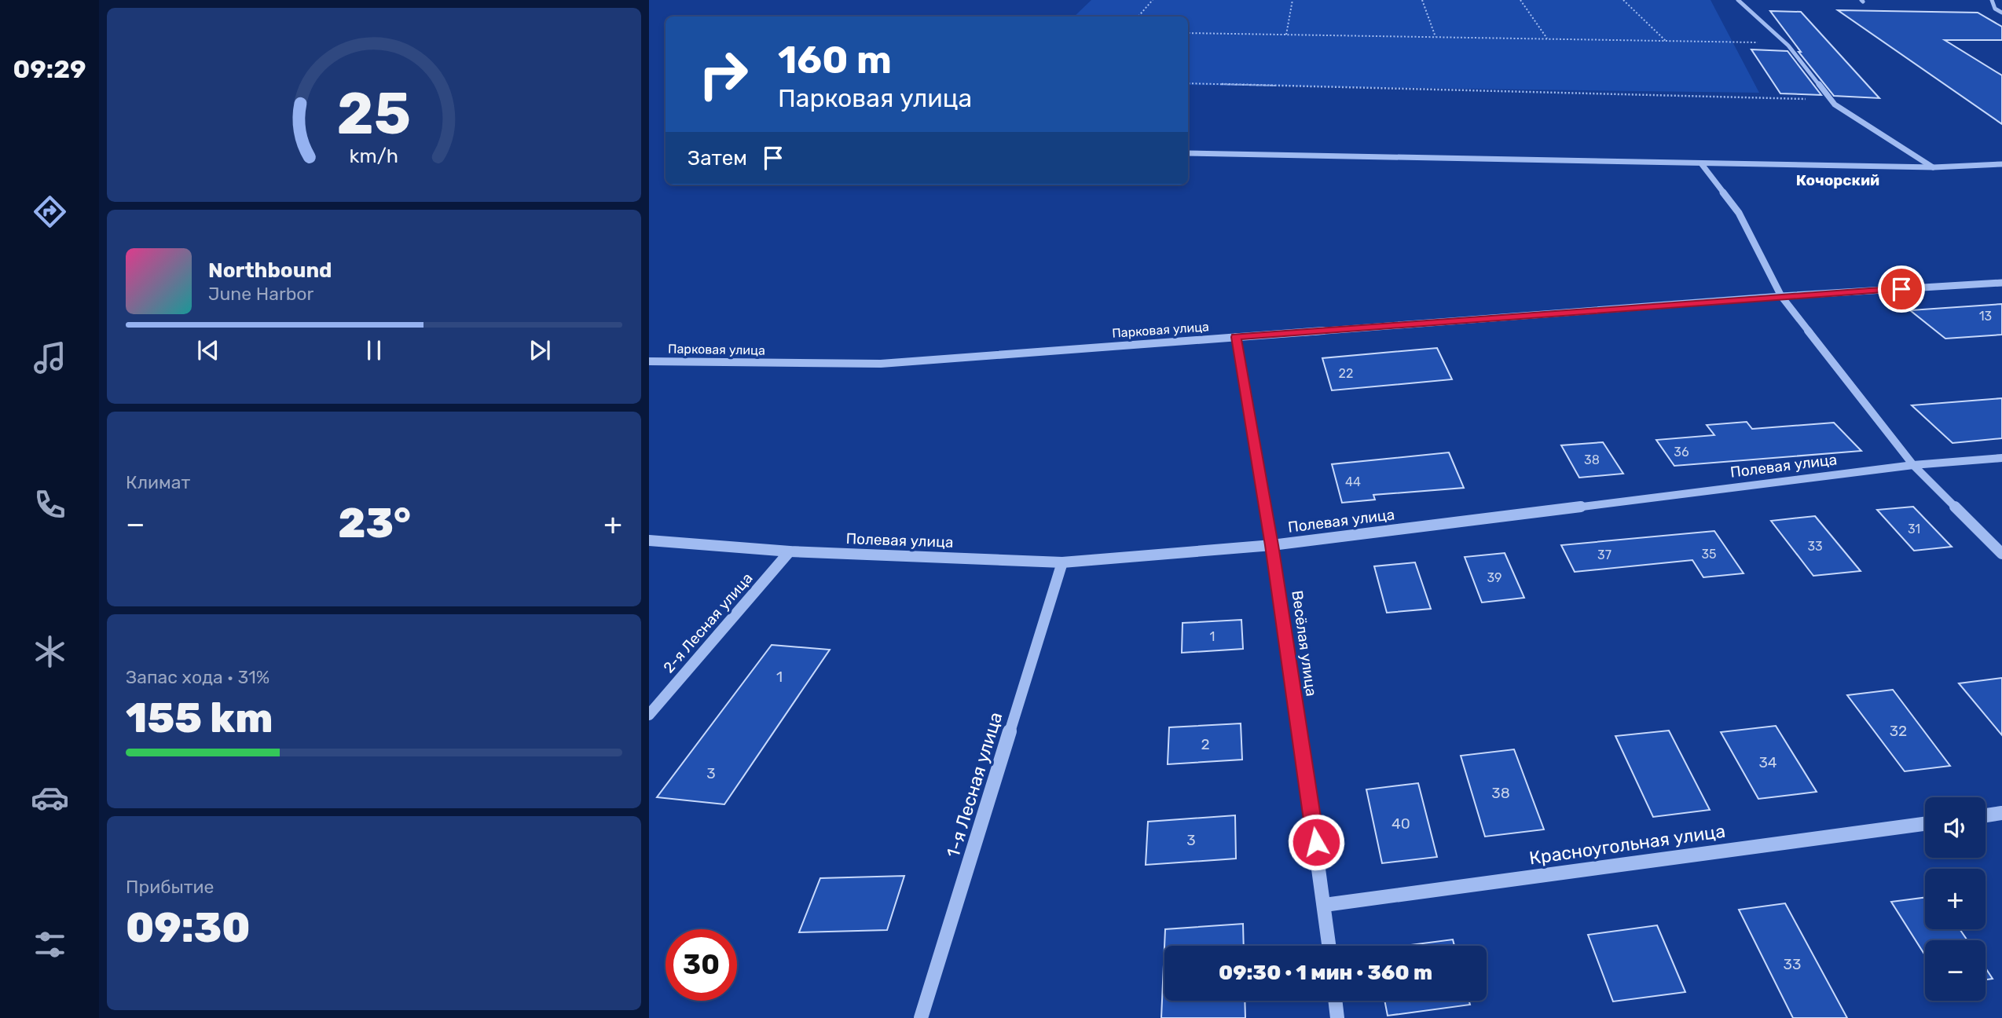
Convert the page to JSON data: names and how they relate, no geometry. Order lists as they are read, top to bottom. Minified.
{"streets":{"street":["Парковая улица","Полевая улица","2-я Лесная улица","Весёлая улица","1-я Лесная улица","Красноугольная улица"]},"crossings":[["Парковая улица","Весёлая улица"],["Полевая улица","2-я Лесная улица"],["Полевая улица","Весёлая улица"],["Полевая улица","1-я Лесная улица"],["Весёлая улица","Красноугольная улица"]],"districts":["Кочорский"],"house_numbers":["13","22","36","38","44","31","33","35","37","39","1","1","32","2","34","3","38","40","3","33"],"page":{"tabs":"09:29","turn":["160 m","Парковая улица"],"then":"Затем","song":["Northbound","June Harbor"],"tile":["Климат",["Запас хода · 31%","155 km"],["Прибытие","09:30"]],"heat":["−","23°","+"],"map_buttons":["+","−"],"limit":"30","trip":"09:30 · 1 мин · 360 m","gauge":["25","km/h"]}}
